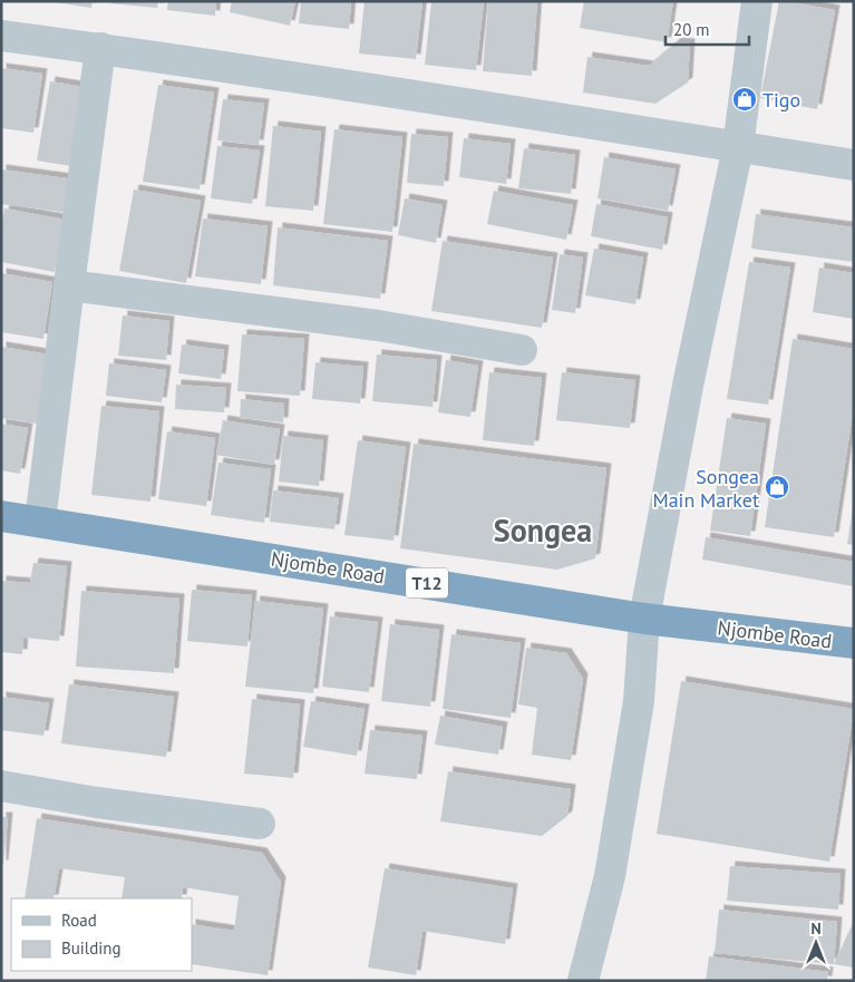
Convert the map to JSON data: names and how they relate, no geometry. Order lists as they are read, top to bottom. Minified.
{"streets":{"highway":["Njombe Road","T12"]},"districts":["Songea"],"places":{"shop":["Tigo","Songea Main Market"]},"legend":["Road","Building"],"scale_bar":"20 m","north":"top"}
